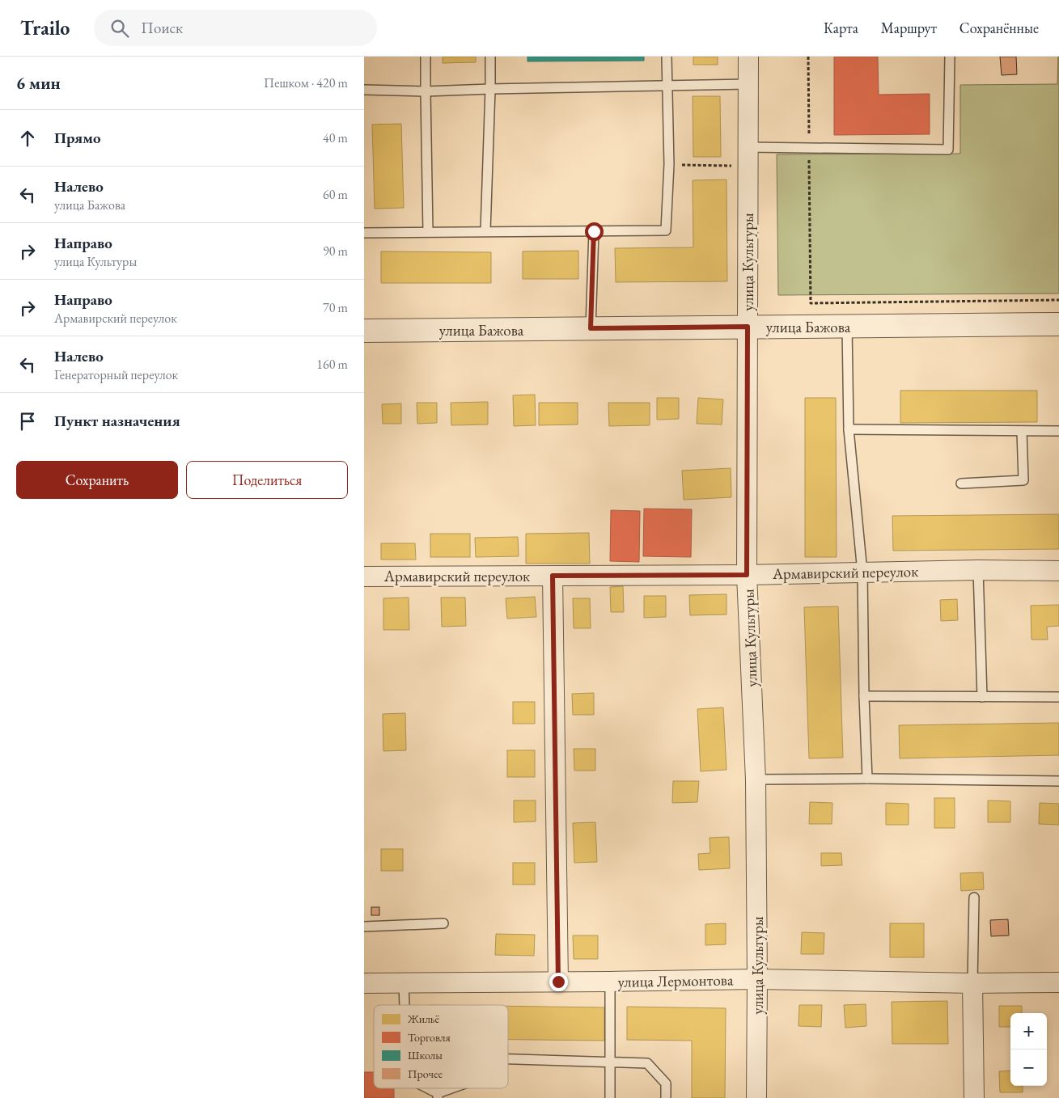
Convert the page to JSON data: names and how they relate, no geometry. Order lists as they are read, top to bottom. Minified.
{"streets":{"street":["улица Культуры","улица Бажова","Армавирский переулок","улица Лермонтова"]},"crossings":[["улица Культуры","улица Бажова"],["улица Культуры","Армавирский переулок"],["улица Культуры","улица Лермонтова"]],"legend":["Жильё","Торговля","Школы","Прочее"],"page":{"header":"Trailo","search":"Поиск","nav":["Карта","Маршрут","Сохранённые"],"heading":["6 мин","Пешком · 420 m"],"list":[["Прямо","40 m"],["Налево","улица Бажова","60 m"],["Направо","улица Культуры","90 m"],["Направо","Армавирский переулок","70 m"],["Налево","Генераторный переулок","160 m"],"Пункт назначения"],"buttons":["Сохранить","Поделиться"],"map_buttons":["+","−"]}}
